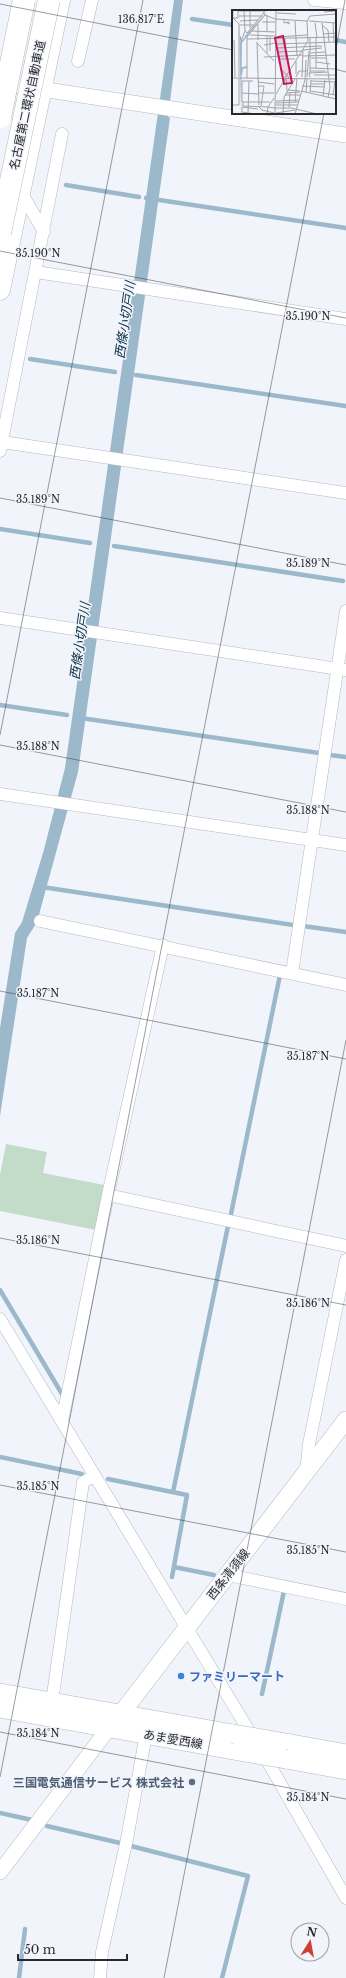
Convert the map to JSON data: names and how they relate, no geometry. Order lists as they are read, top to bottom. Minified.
{"streets":{"highway":["名古屋第二環状自動車道"],"main road":["西条清須線","あま愛西線"]},"crossings":[["西条清須線","あま愛西線"]],"water":["西條小切戸川"],"places":["ファミリーマート","三国電気通信サービス 株式会社"],"scale_bar":"50 m","north":"top","coordinates":["136.817°E","35.190°N","35.189°N","35.188°N","35.187°N","35.186°N","35.185°N","35.184°N"]}
